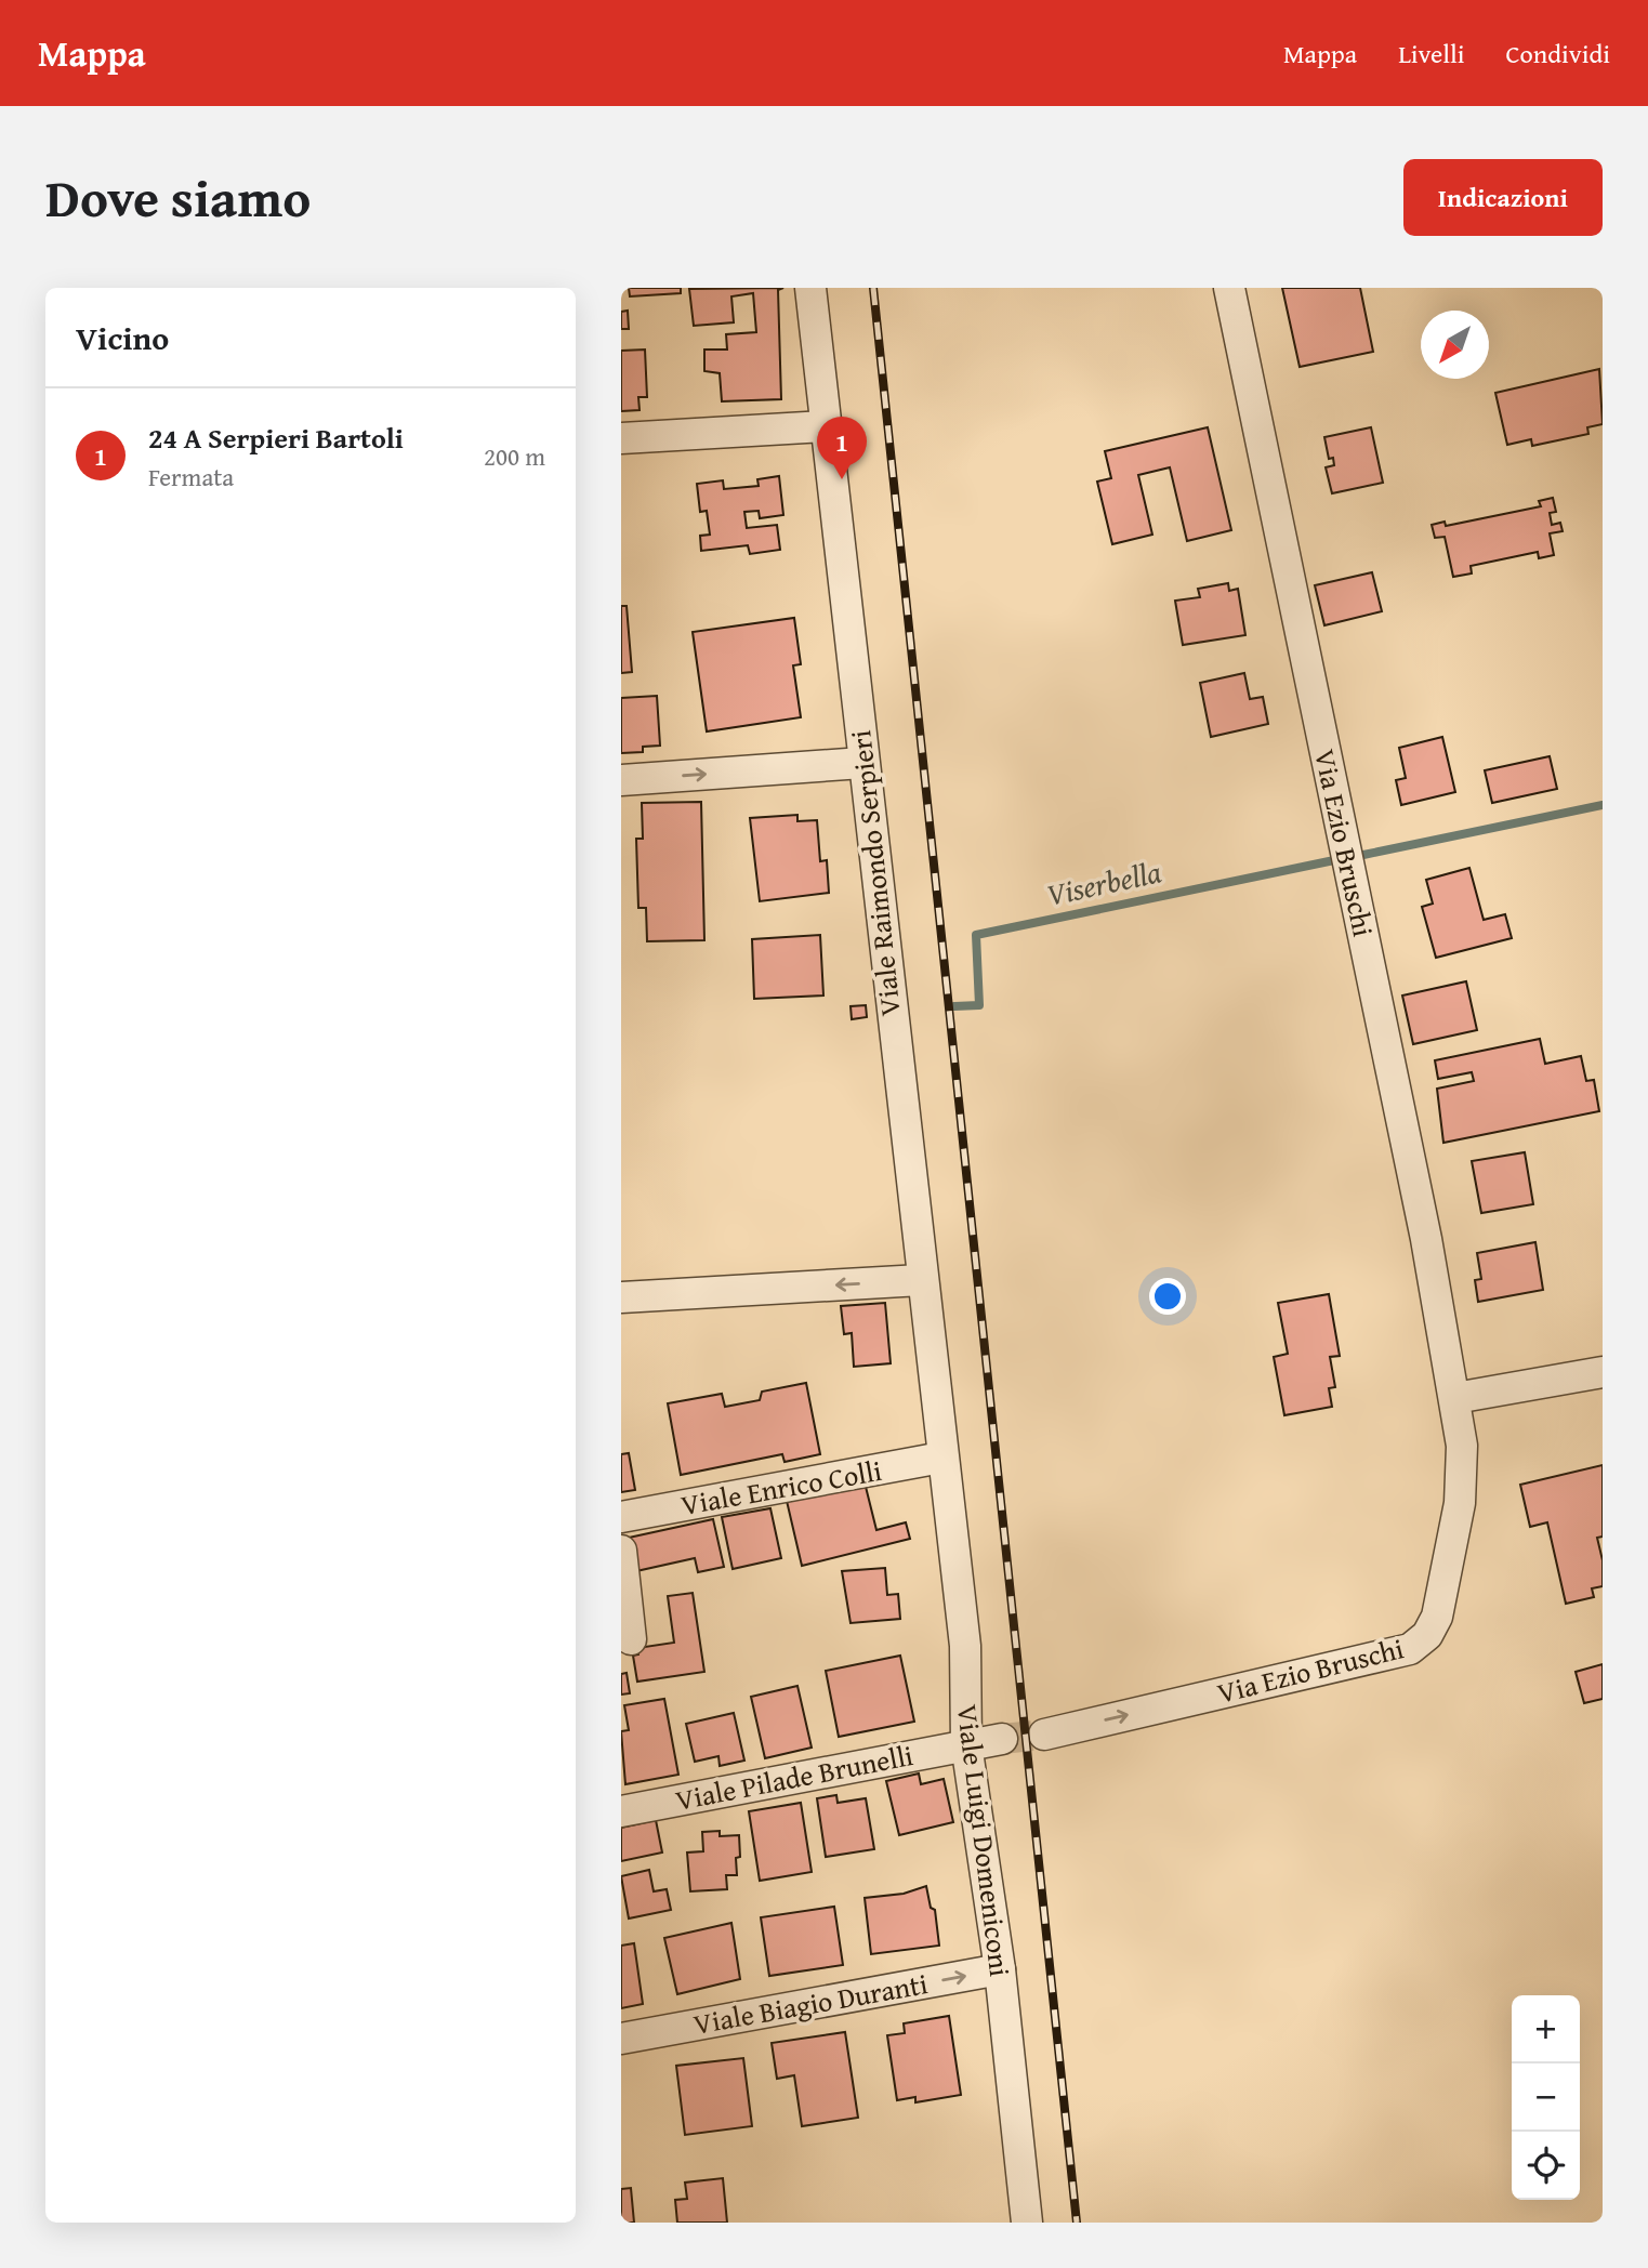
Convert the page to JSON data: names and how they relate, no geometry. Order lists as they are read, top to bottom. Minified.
{"streets":{"street":["Via Ezio Bruschi","Viale Raimondo Serpieri","Viale Enrico Colli","Viale Pilade Brunelli","Viale Luigi Domeniconi","Viale Biagio Duranti"]},"crossings":[["Viale Raimondo Serpieri","Viale Enrico Colli"],["Viale Raimondo Serpieri","Viale Luigi Domeniconi"],["Viale Enrico Colli","Viale Luigi Domeniconi"],["Viale Pilade Brunelli","Viale Luigi Domeniconi"],["Viale Luigi Domeniconi","Viale Biagio Duranti"]],"one_way":["Viale Biagio Duranti"],"water":["Viserbella"],"north":"bottom left","page":{"header":"Mappa","nav":["Mappa","Livelli","Condividi"],"title":"Dove siamo","buttons":"Indicazioni","heading":"Vicino","list":[{"mark":"1","name":"24 A Serpieri Bartoli","note":"Fermata","value":"200 m"}],"pins":"1","map_buttons":["+","−"]}}
